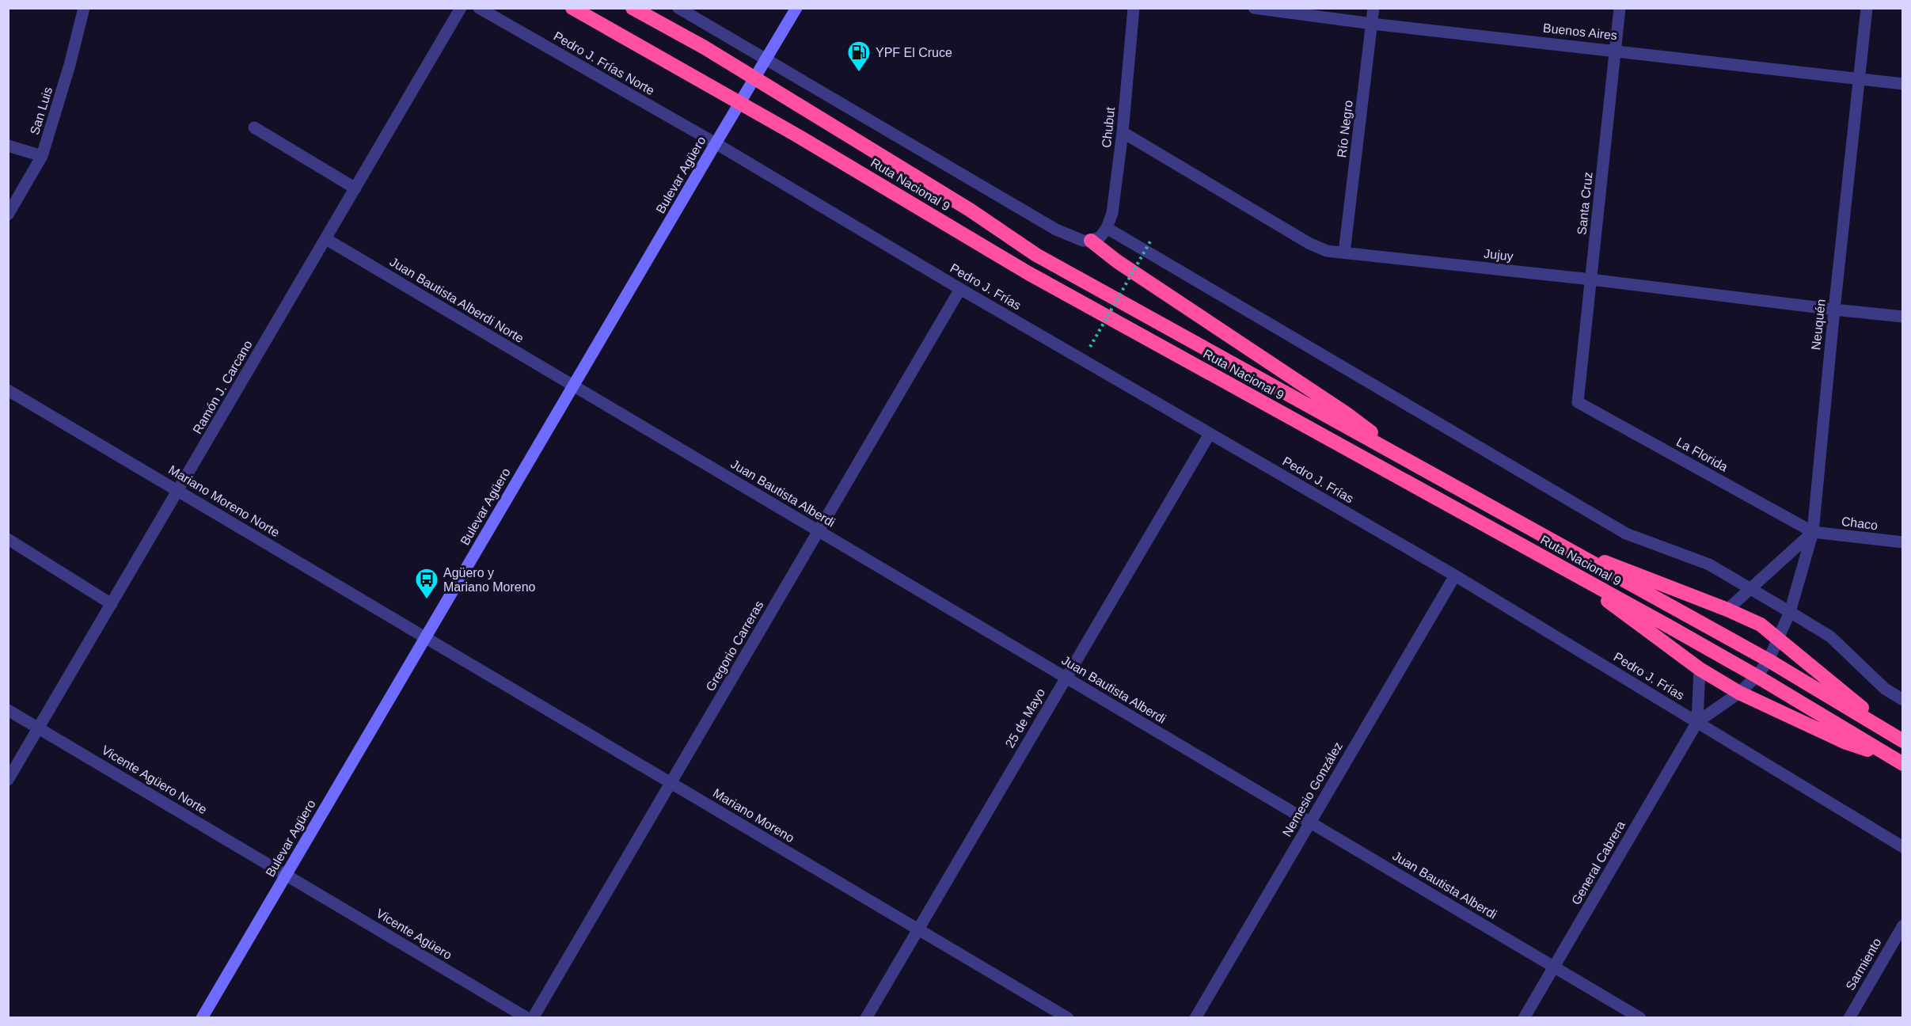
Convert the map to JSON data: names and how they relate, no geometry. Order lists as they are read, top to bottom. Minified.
{"streets":{"highway":["Ruta Nacional 9"],"main road":["Bulevar Agüero"],"street":["Buenos Aires","Pedro J. Frías Norte","San Luis","Chubut","Río Negro","Santa Cruz","Jujuy","Pedro J. Frías","Juan Bautista Alberdi Norte","Neuquén","Ramón J. Carcano","La Florida","Juan Bautista Alberdi","Mariano Moreno Norte","Chaco","Gregorio Carreras","25 de Mayo","Vicente Agüero Norte","Nemesio González","Mariano Moreno","General Cabrera","Vicente Agüero","Sarmiento"]},"crossings":[["Buenos Aires","Río Negro"],["Buenos Aires","Santa Cruz"],["Buenos Aires","Neuquén"],["Pedro J. Frías Norte","Bulevar Agüero"],["Pedro J. Frías Norte","Pedro J. Frías"],["Chubut","Jujuy"],["Río Negro","Jujuy"],["Bulevar Agüero","Ruta Nacional 9"],["Bulevar Agüero","Pedro J. Frías"],["Bulevar Agüero","Juan Bautista Alberdi Norte"],["Bulevar Agüero","Juan Bautista Alberdi"],["Bulevar Agüero","Mariano Moreno Norte"],["Bulevar Agüero","Vicente Agüero Norte"],["Bulevar Agüero","Mariano Moreno"],["Bulevar Agüero","Vicente Agüero"],["Ruta Nacional 9","Neuquén"],["Santa Cruz","Jujuy"],["Santa Cruz","La Florida"],["Jujuy","Neuquén"],["Pedro J. Frías","Neuquén"],["Pedro J. Frías","Gregorio Carreras"],["Pedro J. Frías","25 de Mayo"],["Pedro J. Frías","Nemesio González"],["Pedro J. Frías","General Cabrera"],["Juan Bautista Alberdi Norte","Ramón J. Carcano"],["Juan Bautista Alberdi Norte","Juan Bautista Alberdi"],["Neuquén","La Florida"],["Neuquén","Chaco"],["Neuquén","General Cabrera"],["Ramón J. Carcano","Mariano Moreno Norte"],["Ramón J. Carcano","Vicente Agüero Norte"],["La Florida","Chaco"],["Juan Bautista Alberdi","Gregorio Carreras"],["Juan Bautista Alberdi","25 de Mayo"],["Juan Bautista Alberdi","Nemesio González"],["Juan Bautista Alberdi","General Cabrera"],["Mariano Moreno Norte","Mariano Moreno"],["Gregorio Carreras","Mariano Moreno"],["25 de Mayo","Mariano Moreno"],["Vicente Agüero Norte","Vicente Agüero"]],"places":{"fuel station":["YPF El Cruce"],"bus stop":["Agüero y Mariano Moreno"]}}
